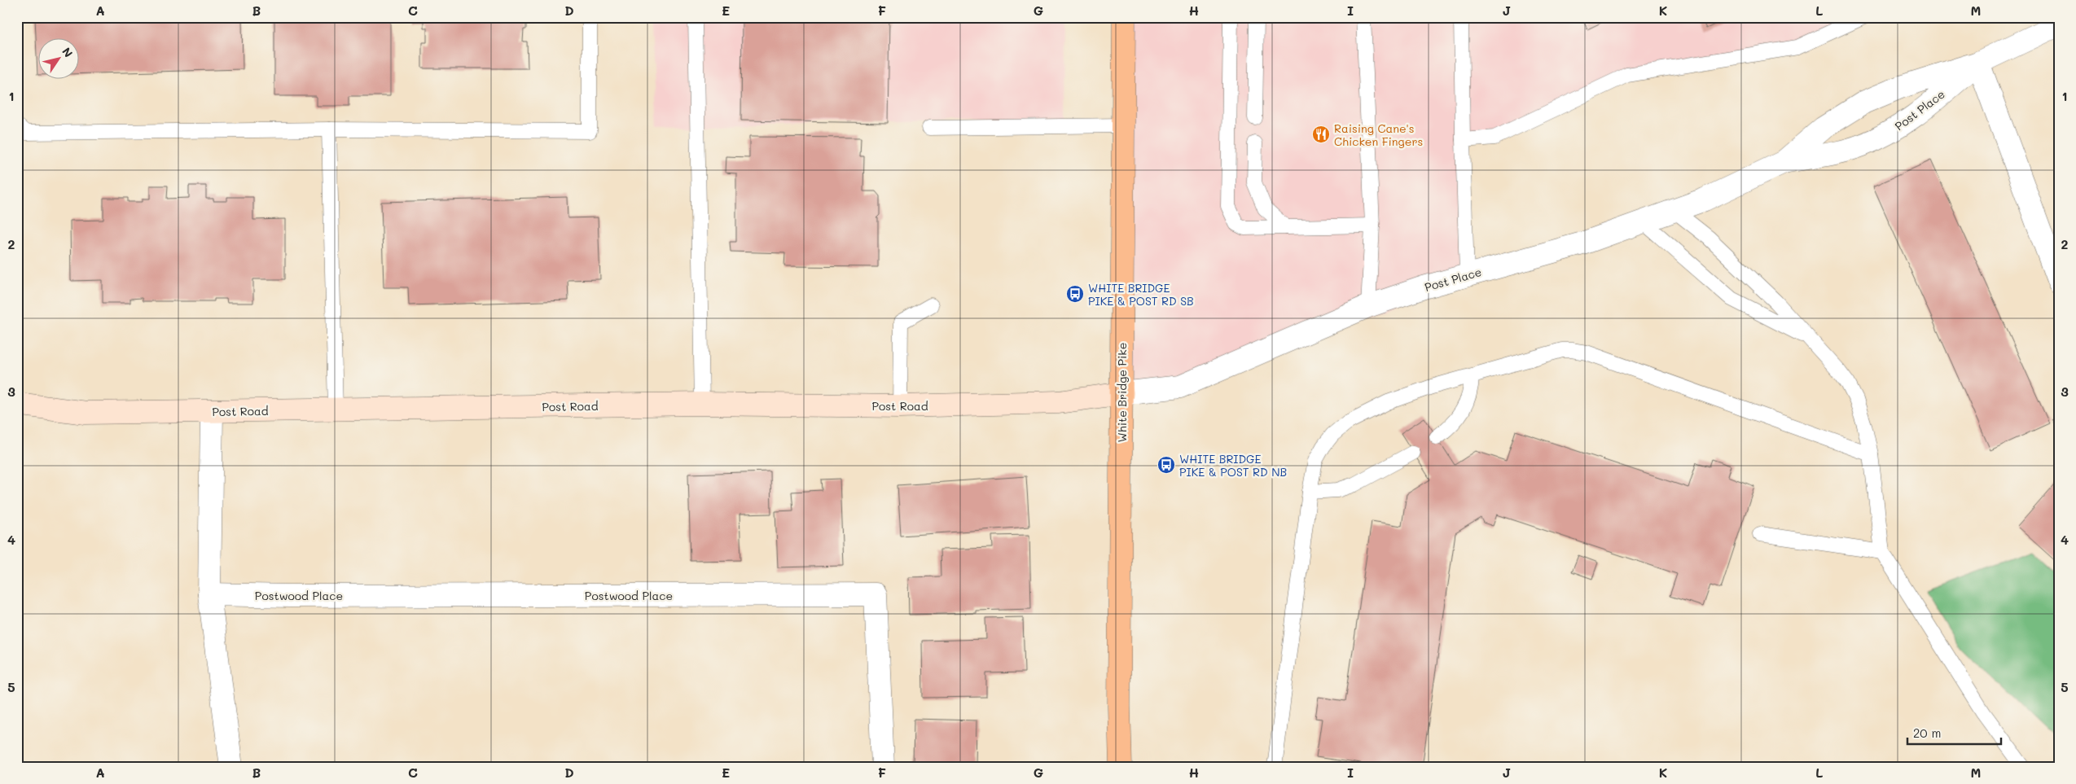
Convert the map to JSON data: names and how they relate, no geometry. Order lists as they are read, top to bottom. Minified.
{"streets":{"main road":["White Bridge Pike"],"street":["Post Place","Post Road","Postwood Place"]},"crossings":[["Post Place","White Bridge Pike"],["Post Place","Post Road"],["White Bridge Pike","Post Road"]],"places":{"restaurant":["Raising Cane's Chicken Fingers"],"bus stop":["WHITE BRIDGE PIKE & POST RD SB","WHITE BRIDGE PIKE & POST RD NB"]},"scale_bar":"20 m","north":"top right","grid":{"columns":["A","B","C","D","E","F","G","H","I","J","K","L","M"],"rows":["1","2","3","4","5"]}}
